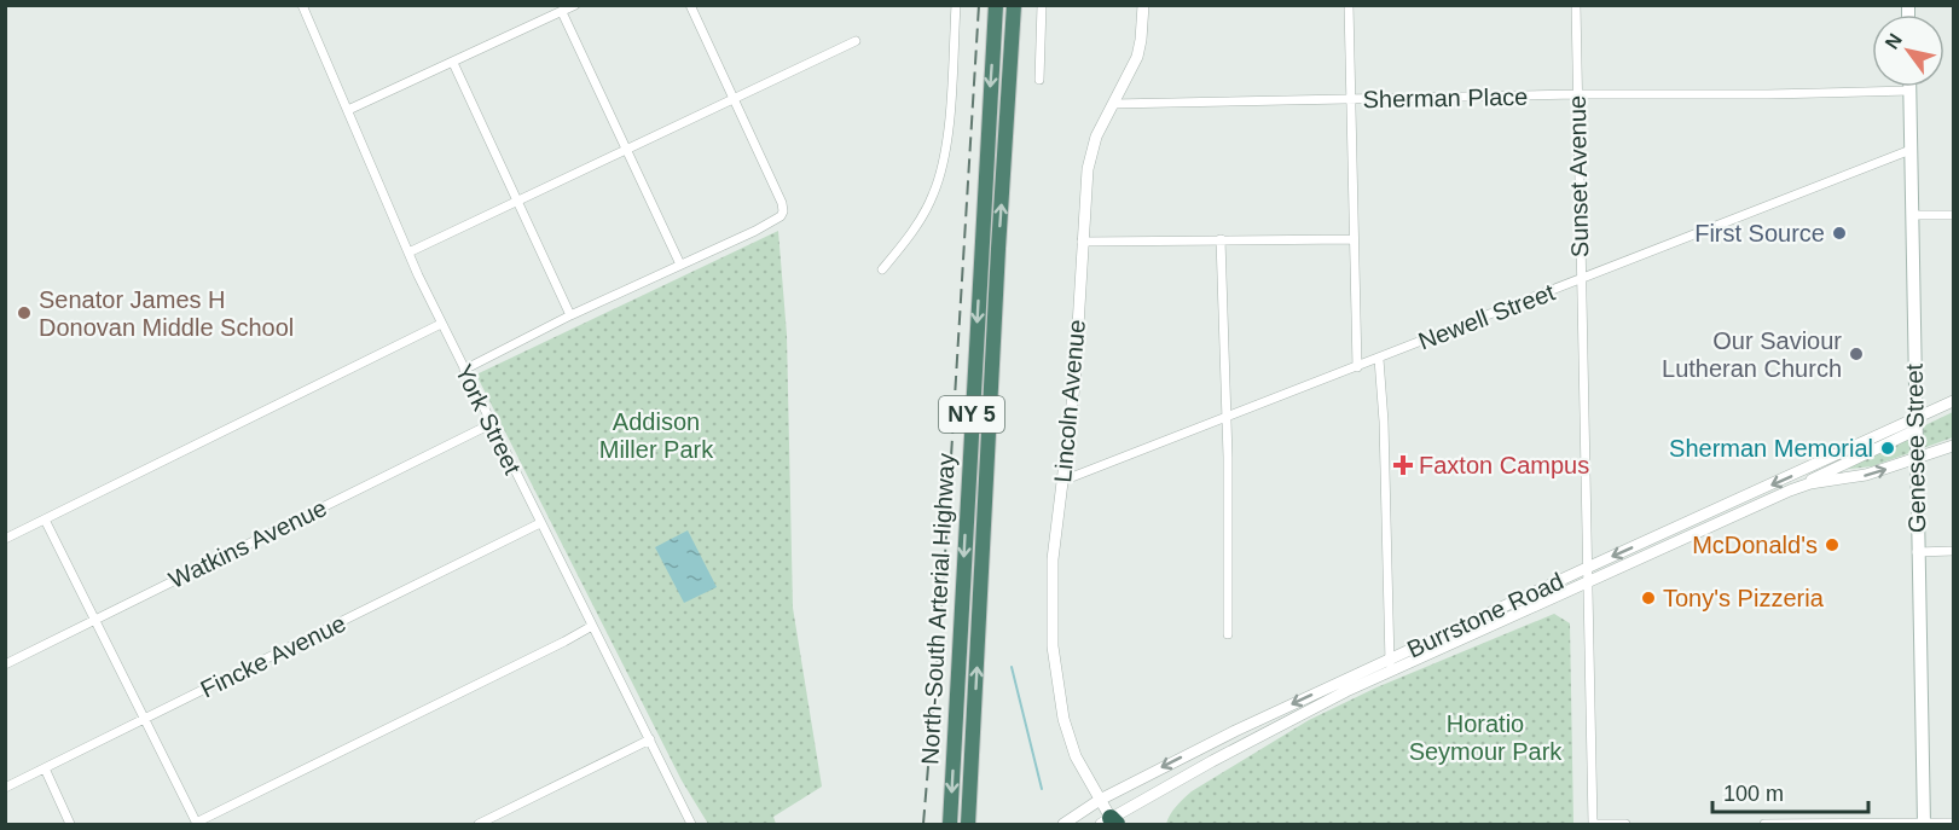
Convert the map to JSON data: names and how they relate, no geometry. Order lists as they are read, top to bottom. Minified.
{"streets":{"highway":["NY 5","North-South Arterial Highway"],"main road":["Genesee Street"],"street":["Sherman Place","Sunset Avenue","Newell Street","Lincoln Avenue","York Street","Watkins Avenue","Burrstone Road","Fincke Avenue"]},"crossings":[["Sherman Place","Sunset Avenue"],["Sherman Place","Lincoln Avenue"],["Sherman Place","Genesee Street"],["Sunset Avenue","Newell Street"],["Sunset Avenue","Burrstone Road"],["Newell Street","Lincoln Avenue"],["Newell Street","Genesee Street"],["Lincoln Avenue","Burrstone Road"],["York Street","Watkins Avenue"],["York Street","Fincke Avenue"],["Genesee Street","Burrstone Road"]],"parks":["Addison Miller Park","Horatio Seymour Park"],"places":{"other":["First Source","Senator James H Donovan Middle School","Our Saviour Lutheran Church","Sherman Memorial","McDonald's","Tony's Pizzeria"],"health":["Faxton Campus"]},"scale_bar":"100 m","north":"top left"}
